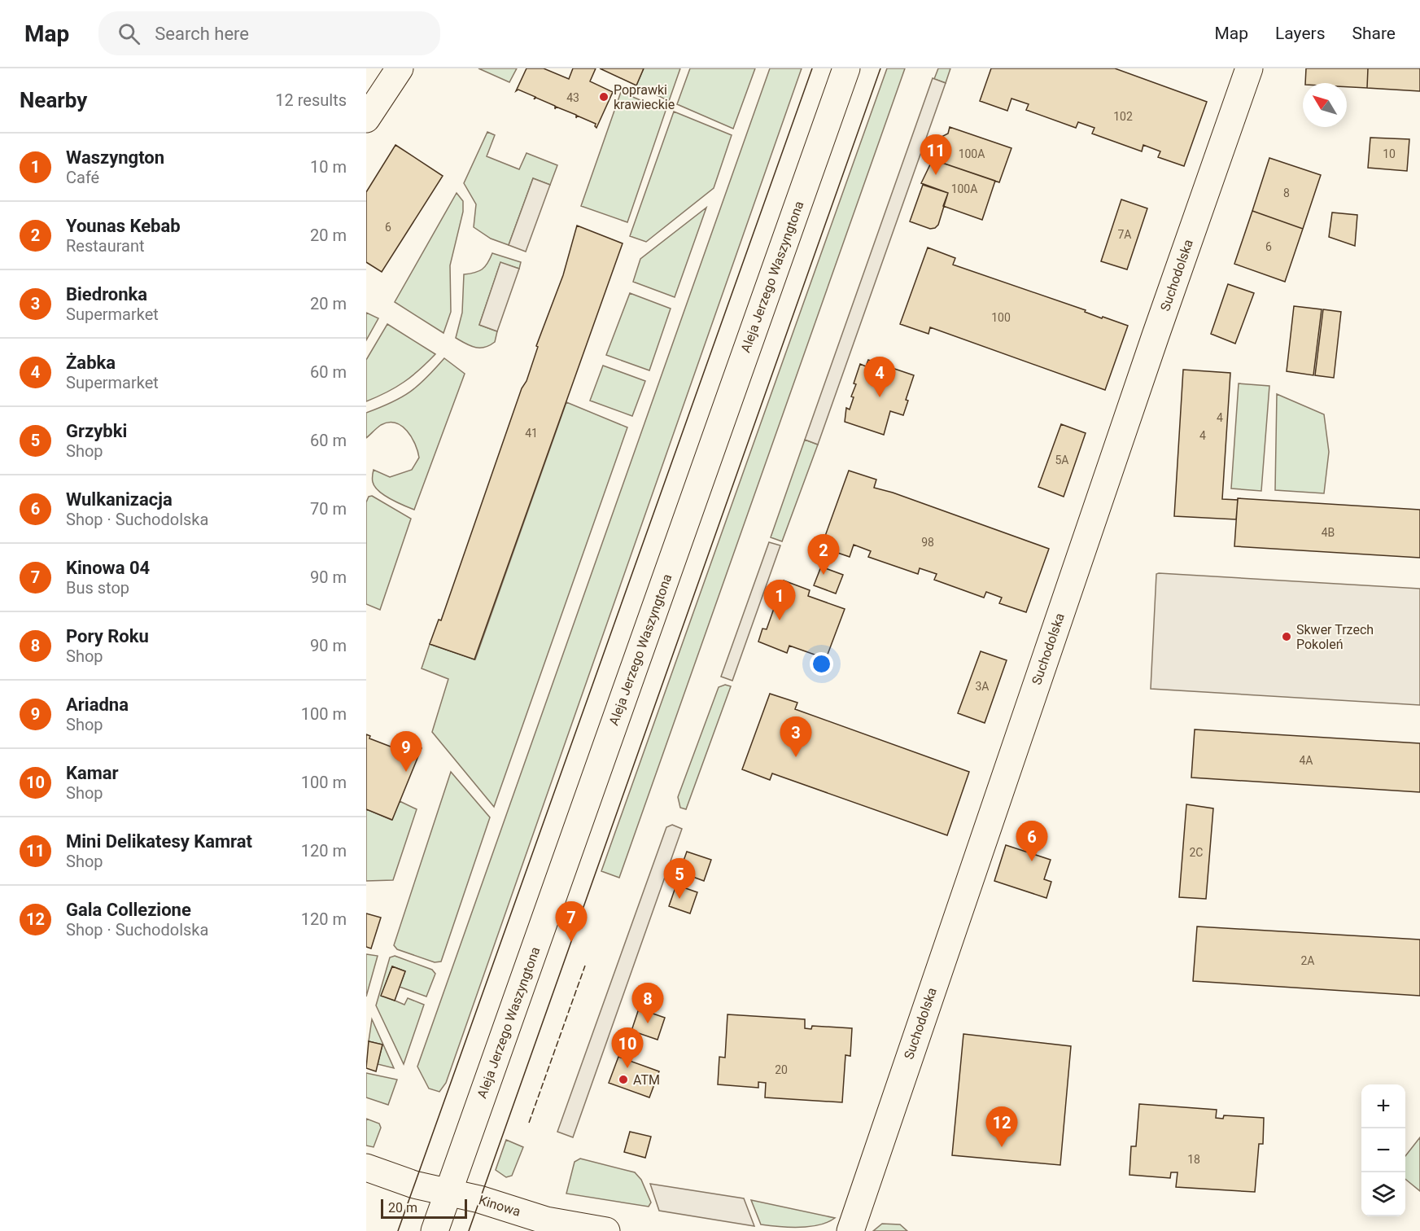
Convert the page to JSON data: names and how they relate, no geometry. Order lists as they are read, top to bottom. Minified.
{"streets":{"street":["Suchodolska","Aleja Jerzego Waszyngtona","Kinowa"]},"crossings":[["Aleja Jerzego Waszyngtona","Kinowa"]],"places":["Poprawki krawieckie","Skwer Trzech Pokoleń","ATM"],"house_numbers":["43","102","100A","10","100A","8","6","7A","6","100","4","41","4","5A","4B","98","3A","4A","2C","2A","20","18"],"scale_bar":"20 m","north":"top left","page":{"header":"Map","search":"Search here","nav":["Map","Layers","Share"],"heading":["Nearby","12 results"],"list":[{"mark":"1","name":"Waszyngton","note":"Café","value":"10 m"},{"mark":"2","name":"Younas Kebab","note":"Restaurant","value":"20 m"},{"mark":"3","name":"Biedronka","note":"Supermarket","value":"20 m"},{"mark":"4","name":"Żabka","note":"Supermarket","value":"60 m"},{"mark":"5","name":"Grzybki","note":"Shop","value":"60 m"},{"mark":"6","name":"Wulkanizacja","note":"Shop · Suchodolska","value":"70 m"},{"mark":"7","name":"Kinowa 04","note":"Bus stop","value":"90 m"},{"mark":"8","name":"Pory Roku","note":"Shop","value":"90 m"},{"mark":"9","name":"Ariadna","note":"Shop","value":"100 m"},{"mark":"10","name":"Kamar","note":"Shop","value":"100 m"},{"mark":"11","name":"Mini Delikatesy Kamrat","note":"Shop","value":"120 m"},{"mark":"12","name":"Gala Collezione","note":"Shop · Suchodolska","value":"120 m"}],"pins":["11","4","2","1","3","9","6","5","7","8","10","12"],"map_buttons":["+","−"],"scale":"20 m"}}
